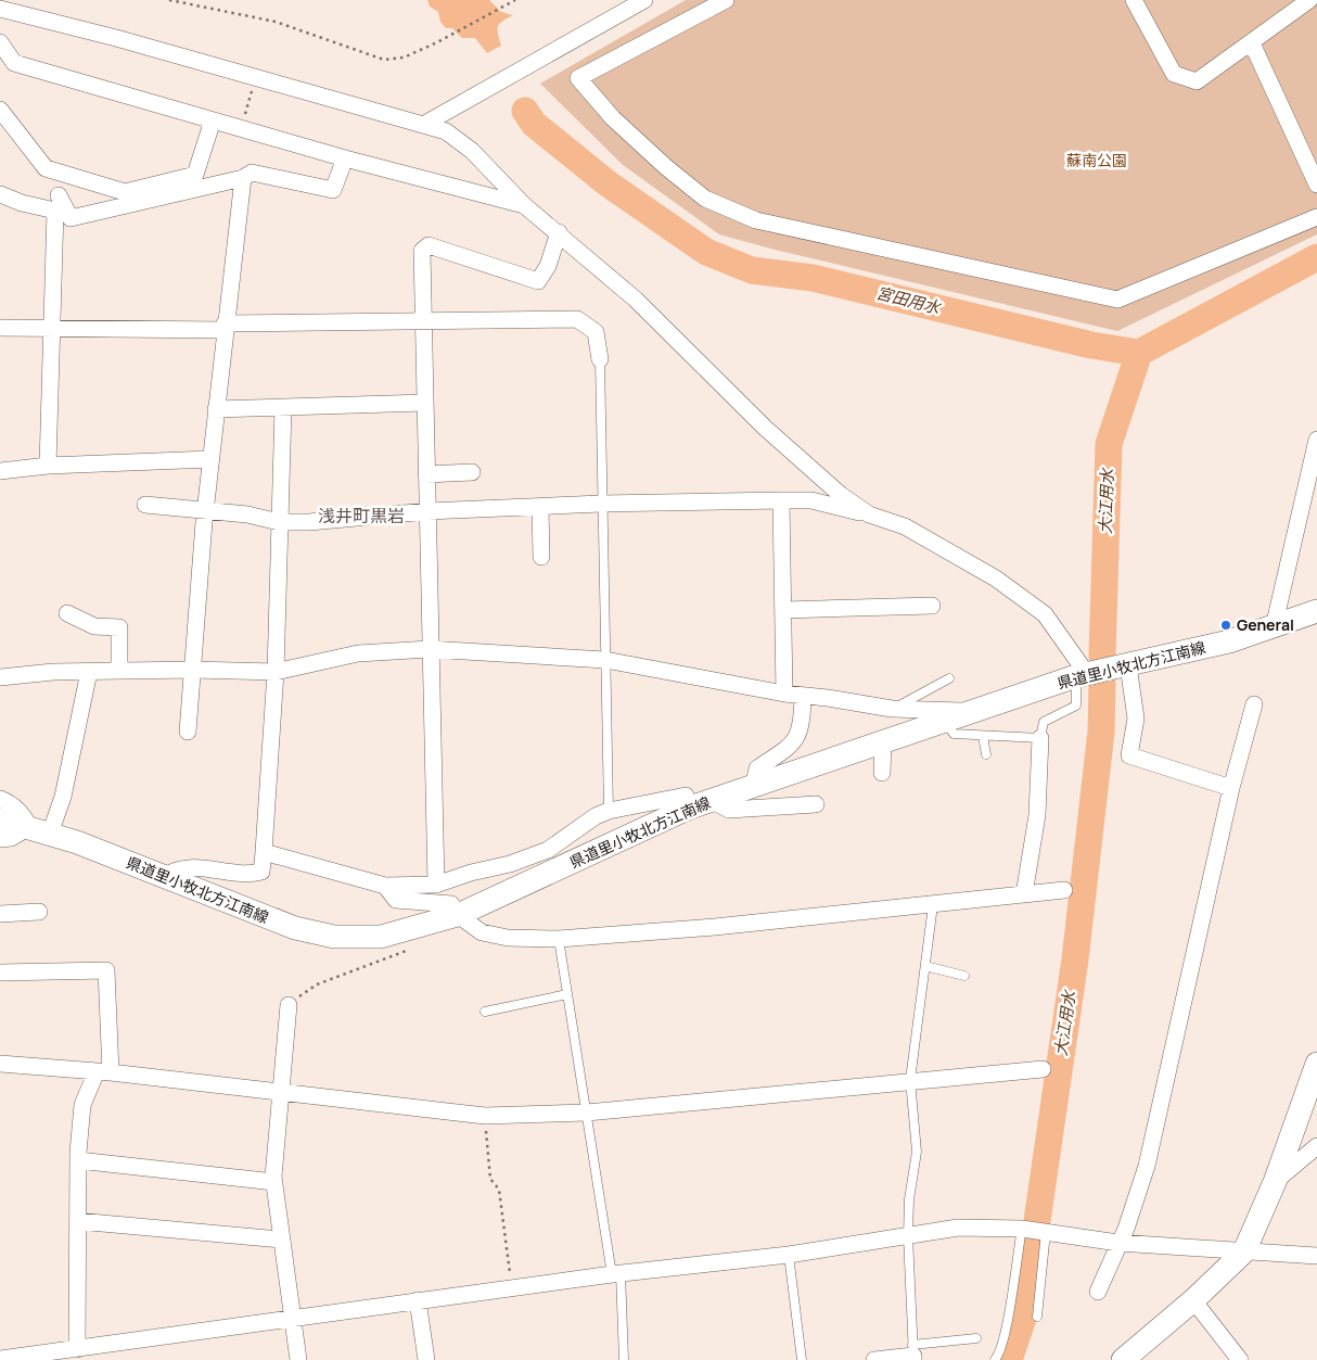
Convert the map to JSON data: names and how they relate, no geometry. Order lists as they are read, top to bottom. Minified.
{"streets":{"main road":["県道里小牧北方江南線"]},"districts":["浅井町黒岩"],"water":["宮田用水","大江用水"],"parks":["蘇南公園"],"places":["General"]}
